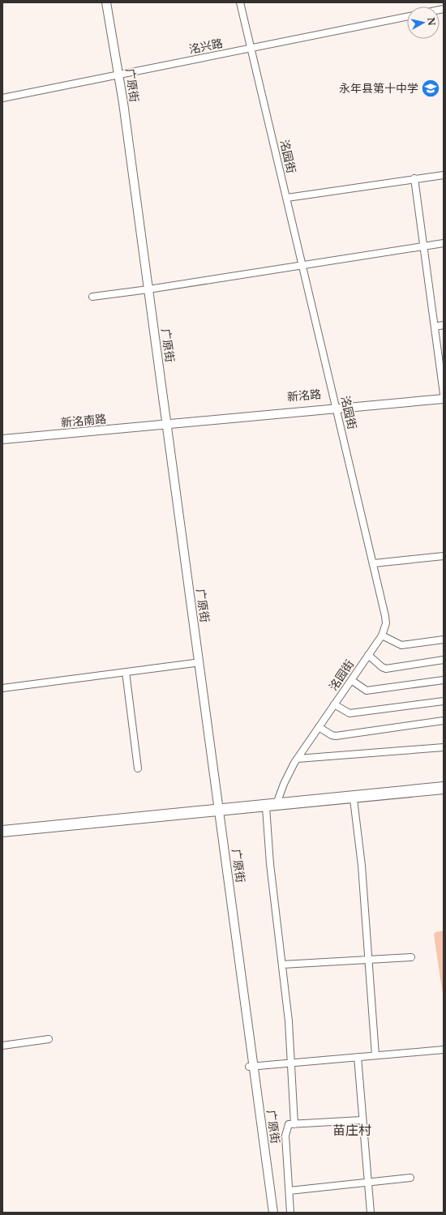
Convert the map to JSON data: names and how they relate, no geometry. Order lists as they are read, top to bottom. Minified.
{"streets":{"main road":["广原街","新洺路","新洺南路"],"street":["洺兴路","洺园街"]},"crossings":[["洺兴路","广原街"],["洺兴路","洺园街"],["广原街","新洺路"],["广原街","新洺南路"],["洺园街","新洺路"],["新洺路","新洺南路"]],"districts":["苗庄村"],"places":{"school or university":["永年县第十中学"]},"north":"right"}
